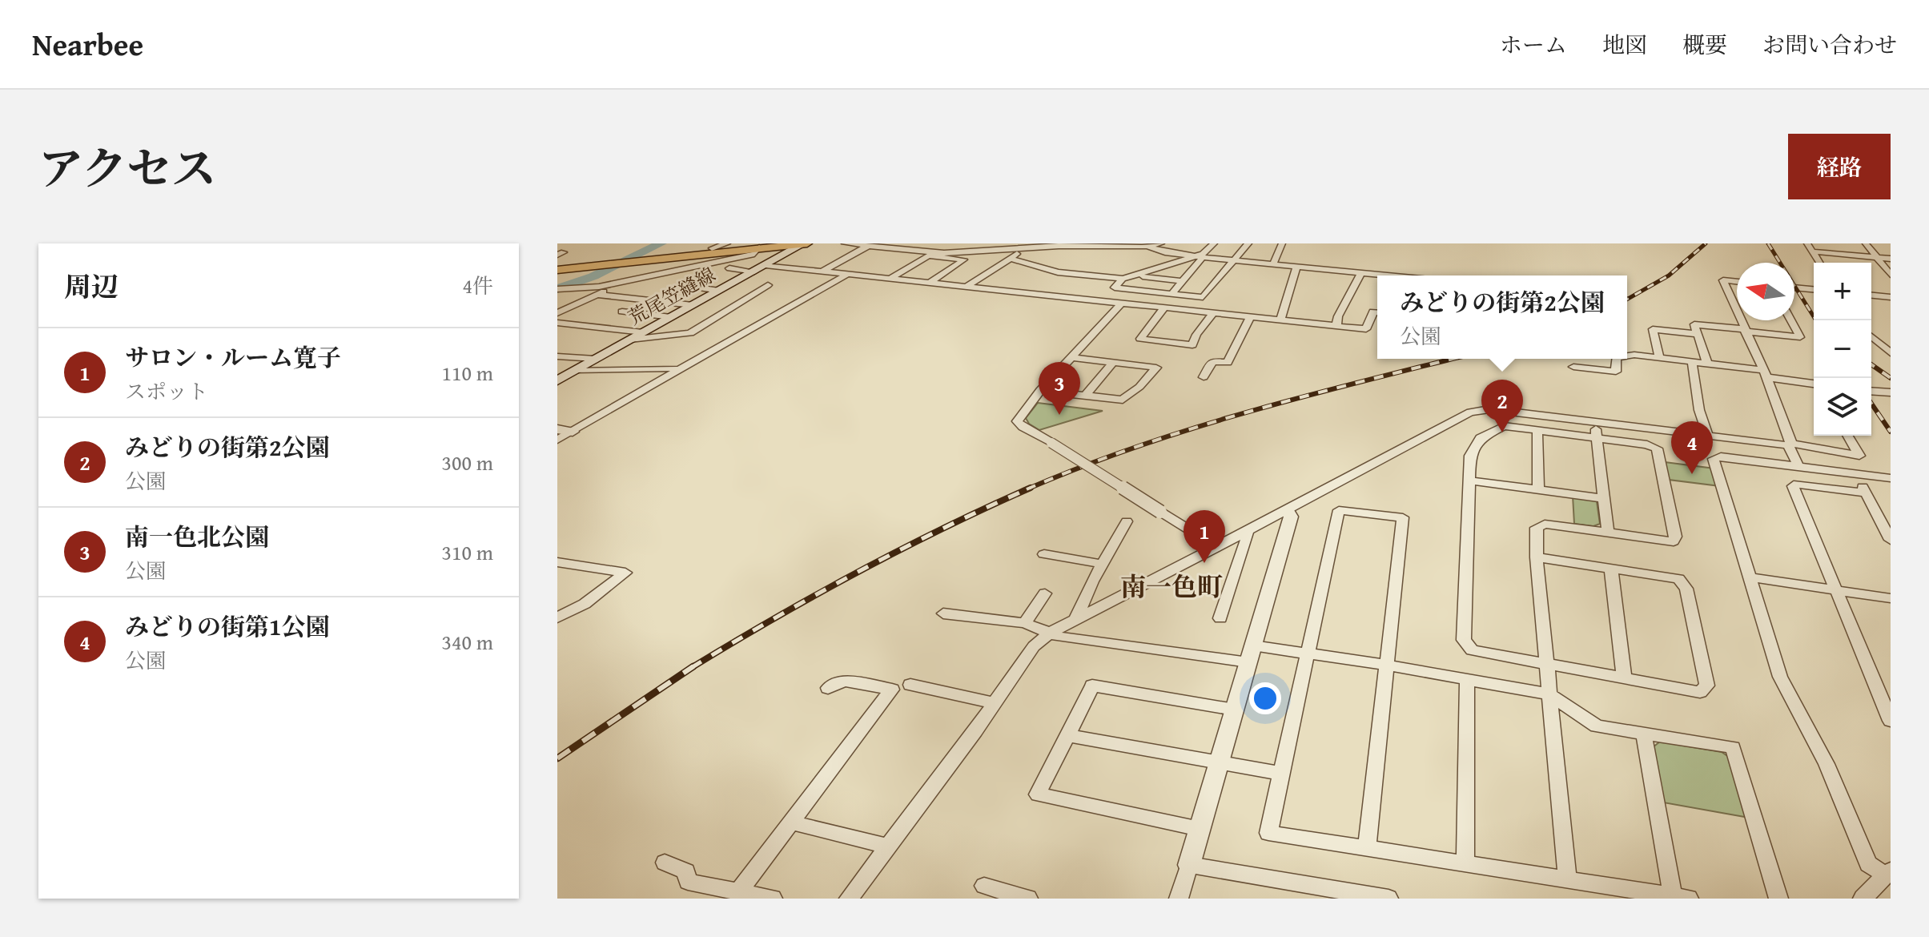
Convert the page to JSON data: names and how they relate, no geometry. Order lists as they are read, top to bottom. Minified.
{"streets":{"main road":["荒尾笠縫線"]},"districts":["南一色町"],"north":"left","page":{"header":"Nearbee","nav":["ホーム","地図","概要","お問い合わせ"],"title":"アクセス","buttons":"経路","heading":["周辺","4件"],"map_buttons":["+","−"],"popup":["みどりの街第2公園","公園"],"list":[{"mark":"1","name":"サロン・ルーム寛子","note":"スポット","value":"110 m"},{"mark":"2","name":"みどりの街第2公園","note":"公園","value":"300 m"},{"mark":"3","name":"南一色北公園","note":"公園","value":"310 m"},{"mark":"4","name":"みどりの街第1公園","note":"公園","value":"340 m"}],"pins":["3","2","4","1"]}}
